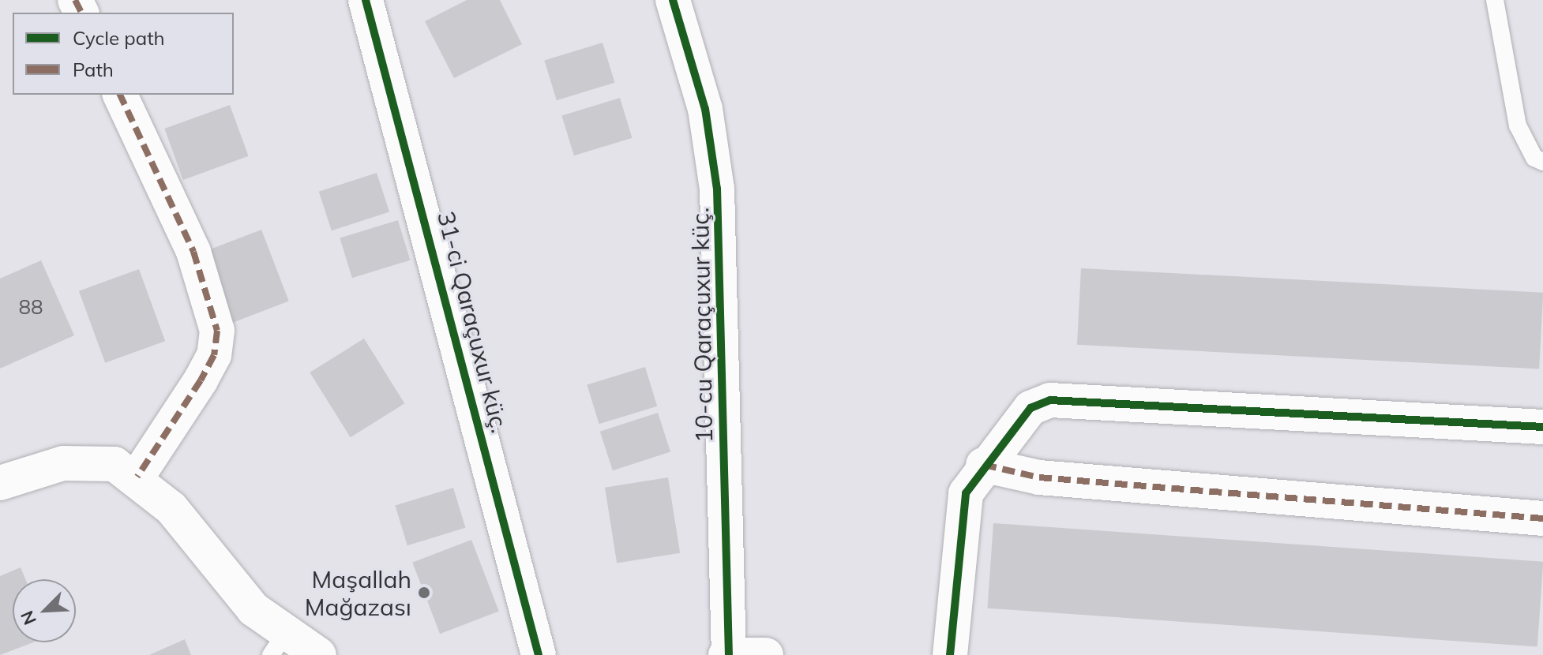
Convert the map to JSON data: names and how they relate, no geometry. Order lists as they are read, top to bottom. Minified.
{"streets":{"street":["31-ci Qaraçuxur küç.","10-cu Qaraçuxur küç."]},"places":["Maşallah Mağazası"],"house_numbers":["88"],"legend":["Cycle path","Path"],"north":"bottom left"}
